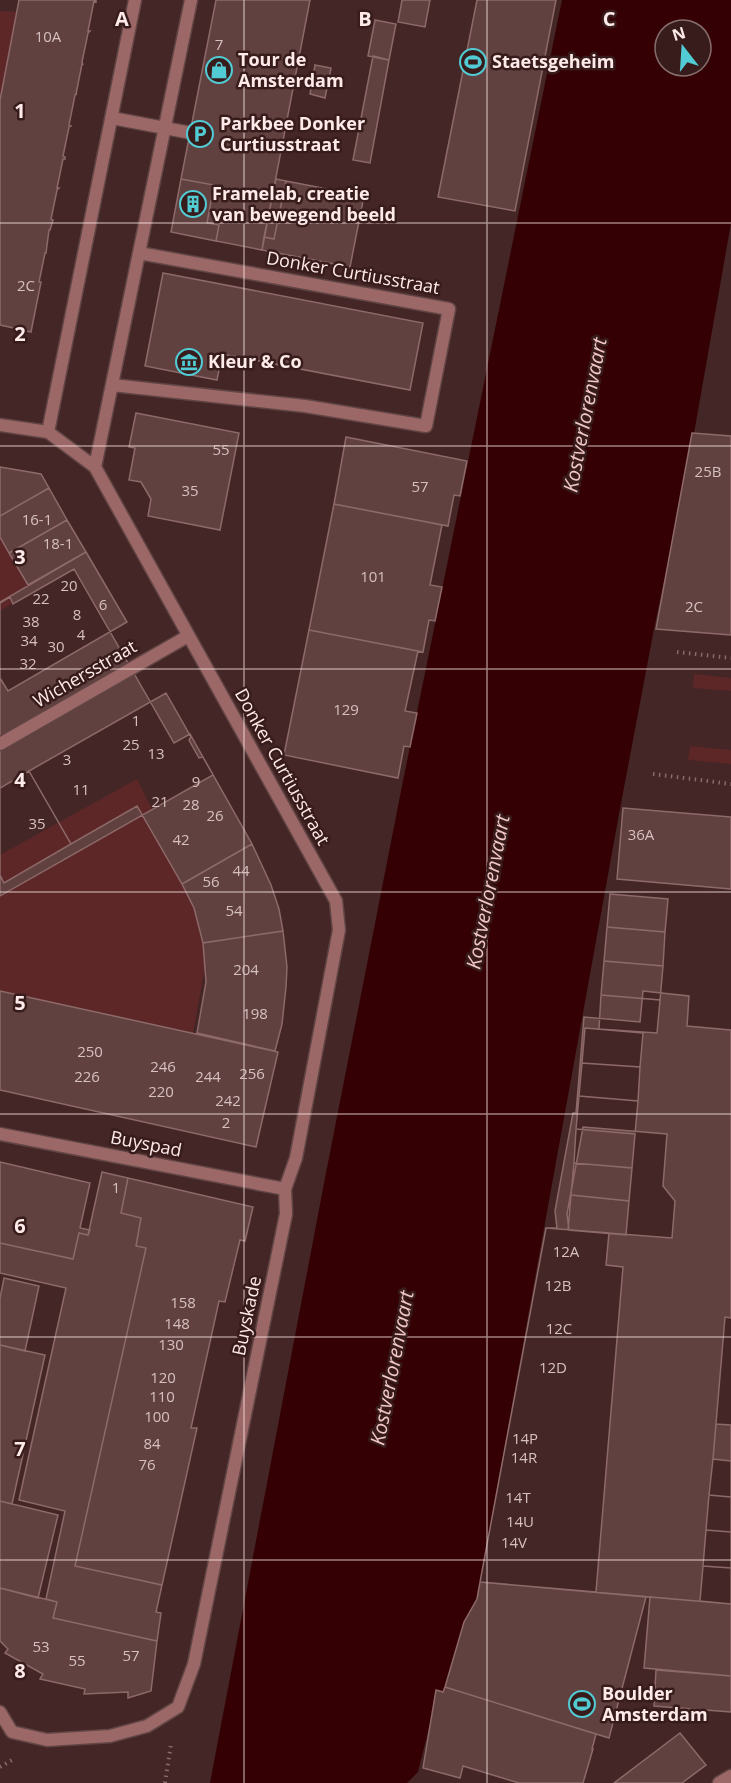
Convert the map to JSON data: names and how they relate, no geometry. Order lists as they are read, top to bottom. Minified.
{"streets":{"street":["Donker Curtiusstraat","Wichersstraat","Buyspad","Buyskade"]},"crossings":[["Donker Curtiusstraat","Wichersstraat"],["Donker Curtiusstraat","Buyskade"],["Buyspad","Buyskade"]],"water":["Kostverlorenvaart"],"places":{"sports":["Staetsgeheim","Boulder Amsterdam"],"shop":["Tour de Amsterdam"],"parking":["Parkbee Donker Curtiusstraat"],"building":["Framelab, creatie van bewegend beeld"],"museum":["Kleur & Co"]},"house_numbers":["10A","7","2C","55","25B","57","35","16-1","18-1","101","20","22","6","2C","8","38","4","34","30","32","129","1","25","13","3","9","11","21","28","26","35","36A","42","44","56","54","204","198","250","246","256","226","244","220","242","2","1","12A","12B","158","148","12C","130","12D","120","110","100","14P","84","14R","76","14T","14U","14V","53","57","55"],"north":"top","grid":{"columns":["A","B","C"],"rows":["1","2","3","4","5","6","7","8"]}}
